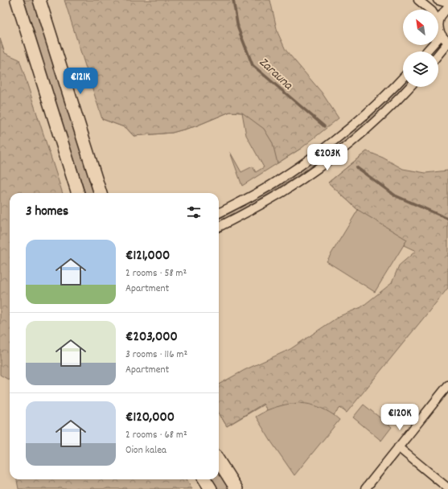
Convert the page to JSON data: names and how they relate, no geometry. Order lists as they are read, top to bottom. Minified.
{"water":["Zarauna"],"north":"top left","page":{"price":["€121K","€203K","€120K"],"heading":"3 homes","list":[{"name":"€121,000","note":"2 rooms · 58 m² · Apartment"},{"name":"€203,000","note":"3 rooms · 116 m² · Apartment"},{"name":"€120,000","note":"2 rooms · 68 m² · Oion kalea"}]}}
